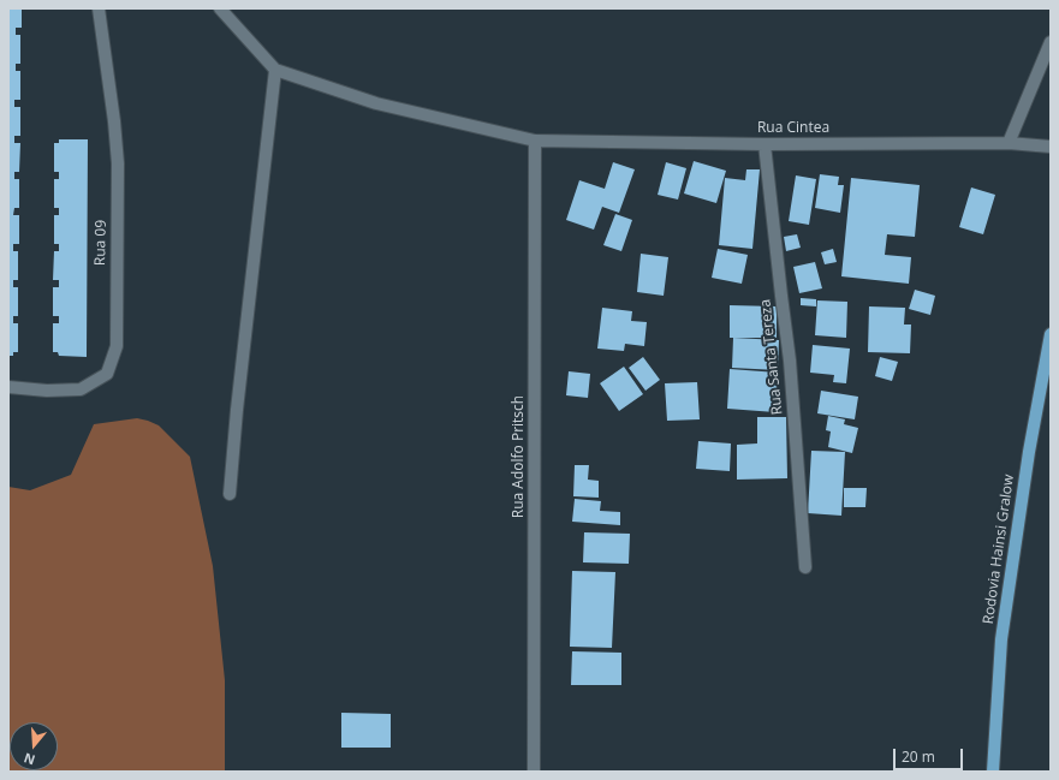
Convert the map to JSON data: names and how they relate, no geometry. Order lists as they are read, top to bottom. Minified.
{"streets":{"main road":["Rodovia Hainsi Gralow"],"street":["Rua Cintea","Rua 09","Rua Santa Tereza","Rua Adolfo Pritsch"]},"crossings":[["Rua Cintea","Rua Santa Tereza"],["Rua Cintea","Rua Adolfo Pritsch"]],"scale_bar":"20 m","north":"bottom"}
